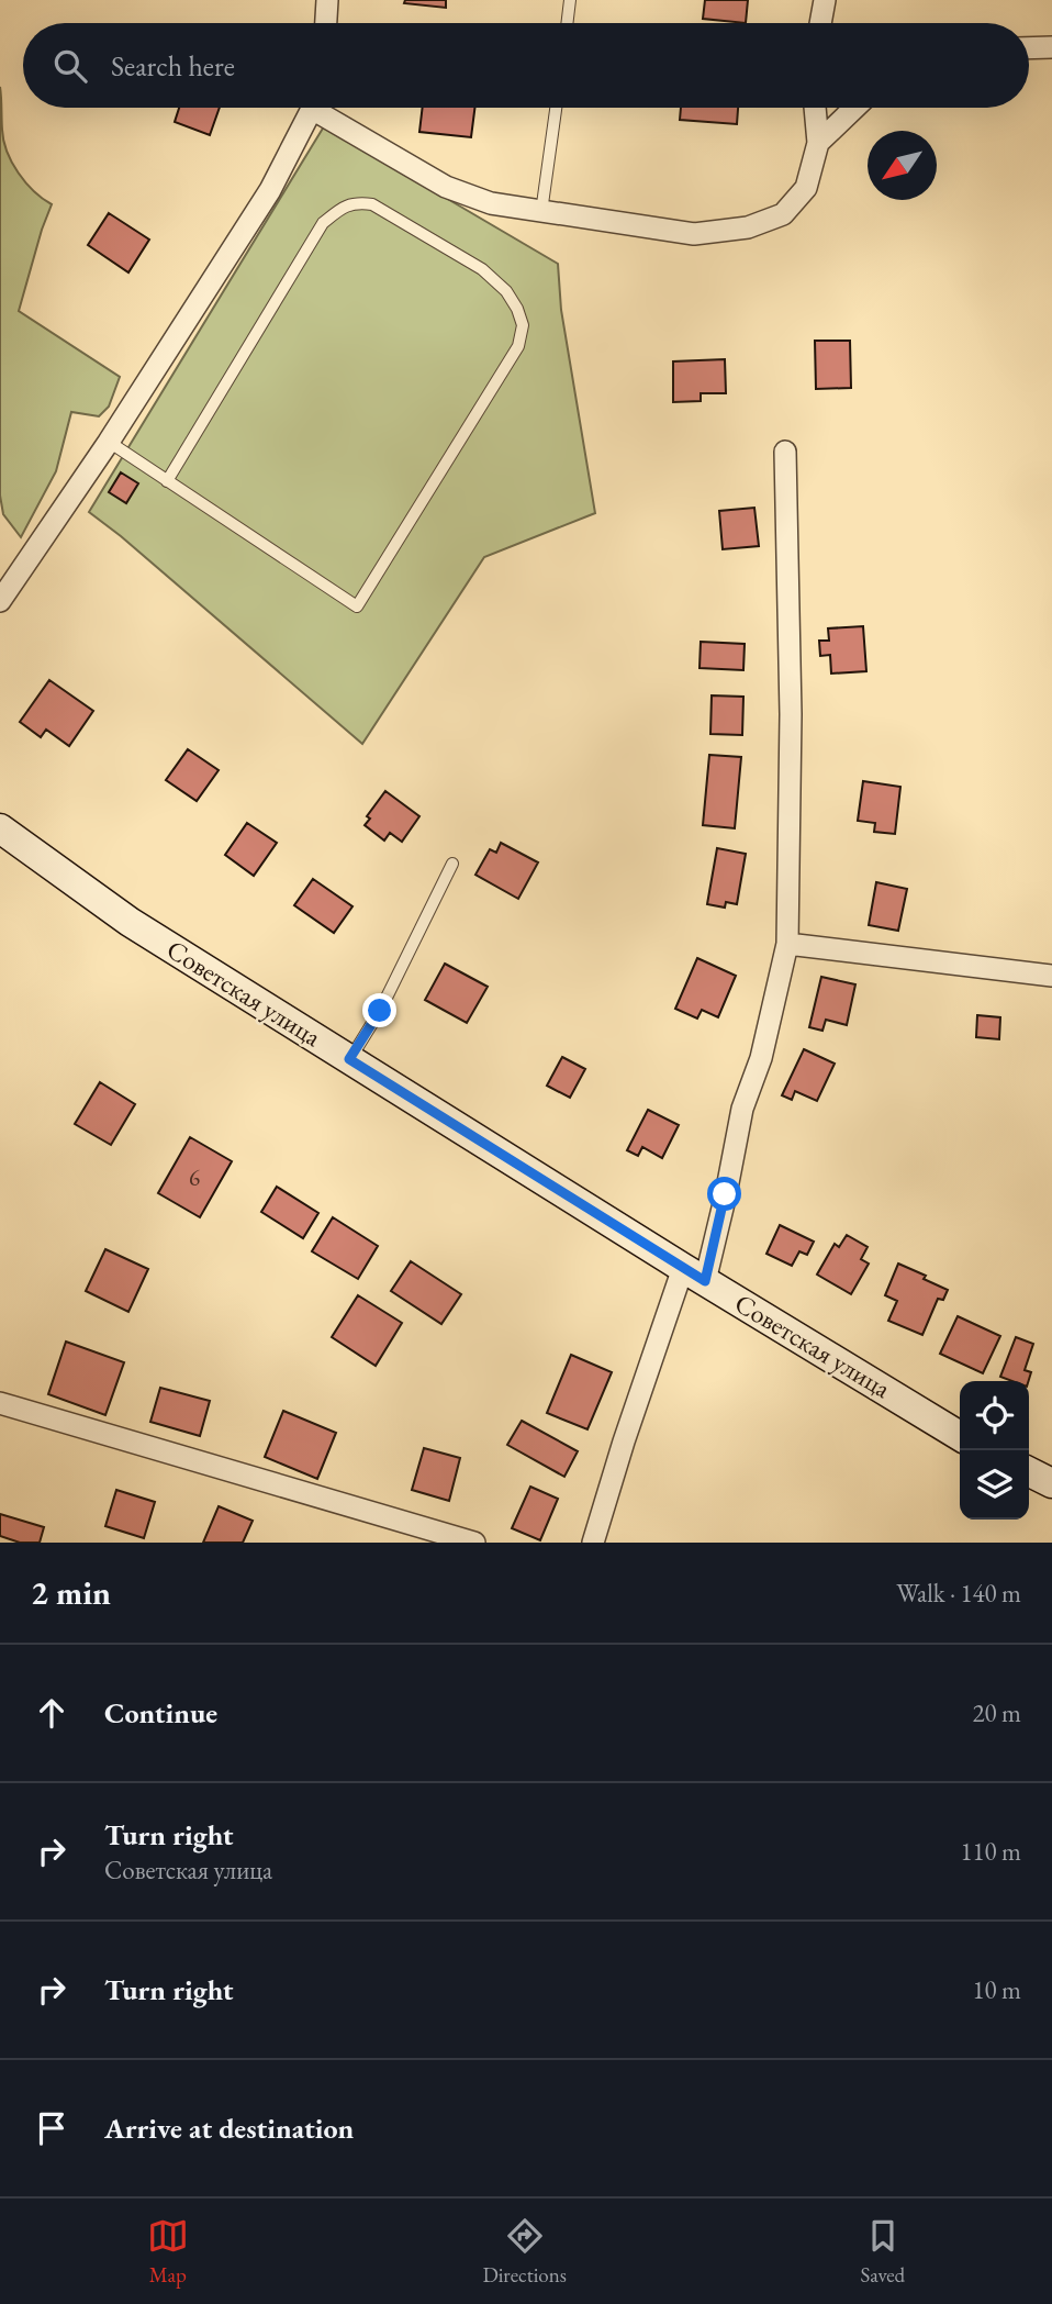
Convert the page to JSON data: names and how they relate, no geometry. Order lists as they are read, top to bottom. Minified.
{"streets":{"main road":["Советская улица"]},"house_numbers":["6"],"north":"bottom left","page":{"search":"Search here","heading":["2 min","Walk · 140 m"],"list":[["Continue","20 m"],["Turn right","Советская улица","110 m"],["Turn right","10 m"],"Arrive at destination"],"nav":["Map","Directions","Saved"]}}
